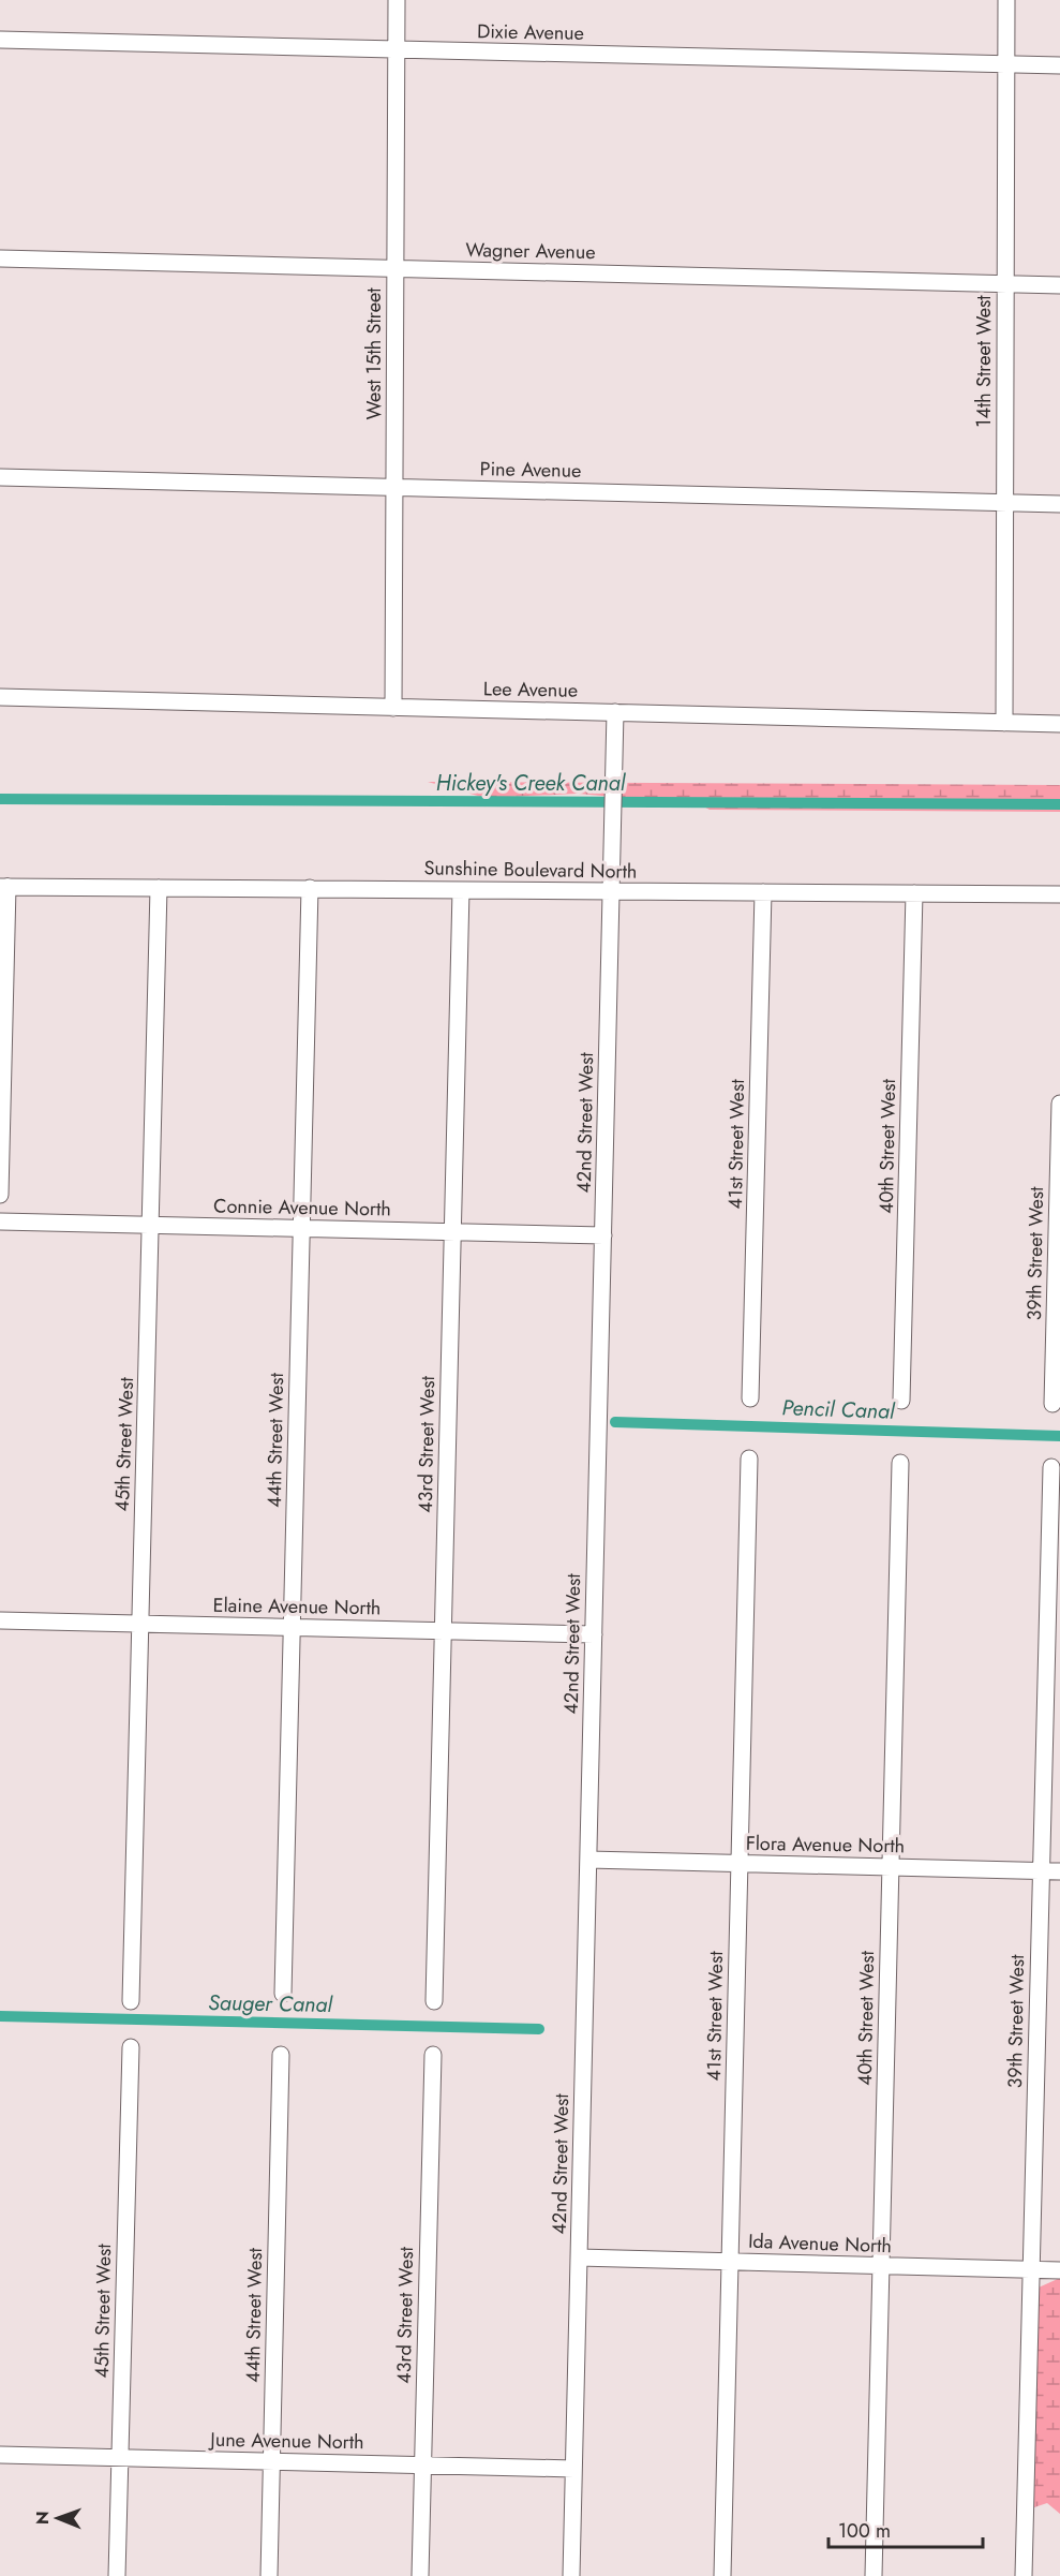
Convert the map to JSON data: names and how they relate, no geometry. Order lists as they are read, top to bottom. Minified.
{"streets":{"street":["Dixie Avenue","Wagner Avenue","West 15th Street","14th Street West","Pine Avenue","Lee Avenue","Sunshine Boulevard North","42nd Street West","41st Street West","40th Street West","Connie Avenue North","39th Street West","44th Street West","45th Street West","43rd Street West","Elaine Avenue North","Flora Avenue North","Ida Avenue North","June Avenue North"]},"crossings":[["Dixie Avenue","West 15th Street"],["Dixie Avenue","14th Street West"],["Wagner Avenue","West 15th Street"],["Wagner Avenue","14th Street West"],["West 15th Street","Pine Avenue"],["West 15th Street","Lee Avenue"],["14th Street West","Pine Avenue"],["14th Street West","Lee Avenue"],["Lee Avenue","42nd Street West"],["Sunshine Boulevard North","42nd Street West"],["Sunshine Boulevard North","41st Street West"],["Sunshine Boulevard North","40th Street West"],["Sunshine Boulevard North","44th Street West"],["Sunshine Boulevard North","45th Street West"],["Sunshine Boulevard North","43rd Street West"],["42nd Street West","Connie Avenue North"],["42nd Street West","Elaine Avenue North"],["42nd Street West","Flora Avenue North"],["42nd Street West","Ida Avenue North"],["42nd Street West","June Avenue North"],["41st Street West","Flora Avenue North"],["41st Street West","Ida Avenue North"],["40th Street West","Flora Avenue North"],["40th Street West","Ida Avenue North"],["Connie Avenue North","44th Street West"],["Connie Avenue North","45th Street West"],["Connie Avenue North","43rd Street West"],["39th Street West","Flora Avenue North"],["39th Street West","Ida Avenue North"],["44th Street West","Elaine Avenue North"],["44th Street West","June Avenue North"],["45th Street West","Elaine Avenue North"],["45th Street West","June Avenue North"],["43rd Street West","Elaine Avenue North"],["43rd Street West","June Avenue North"]],"water":["Hickey's Creek Canal","Pencil Canal","Sauger Canal"],"scale_bar":"100 m","north":"left"}
